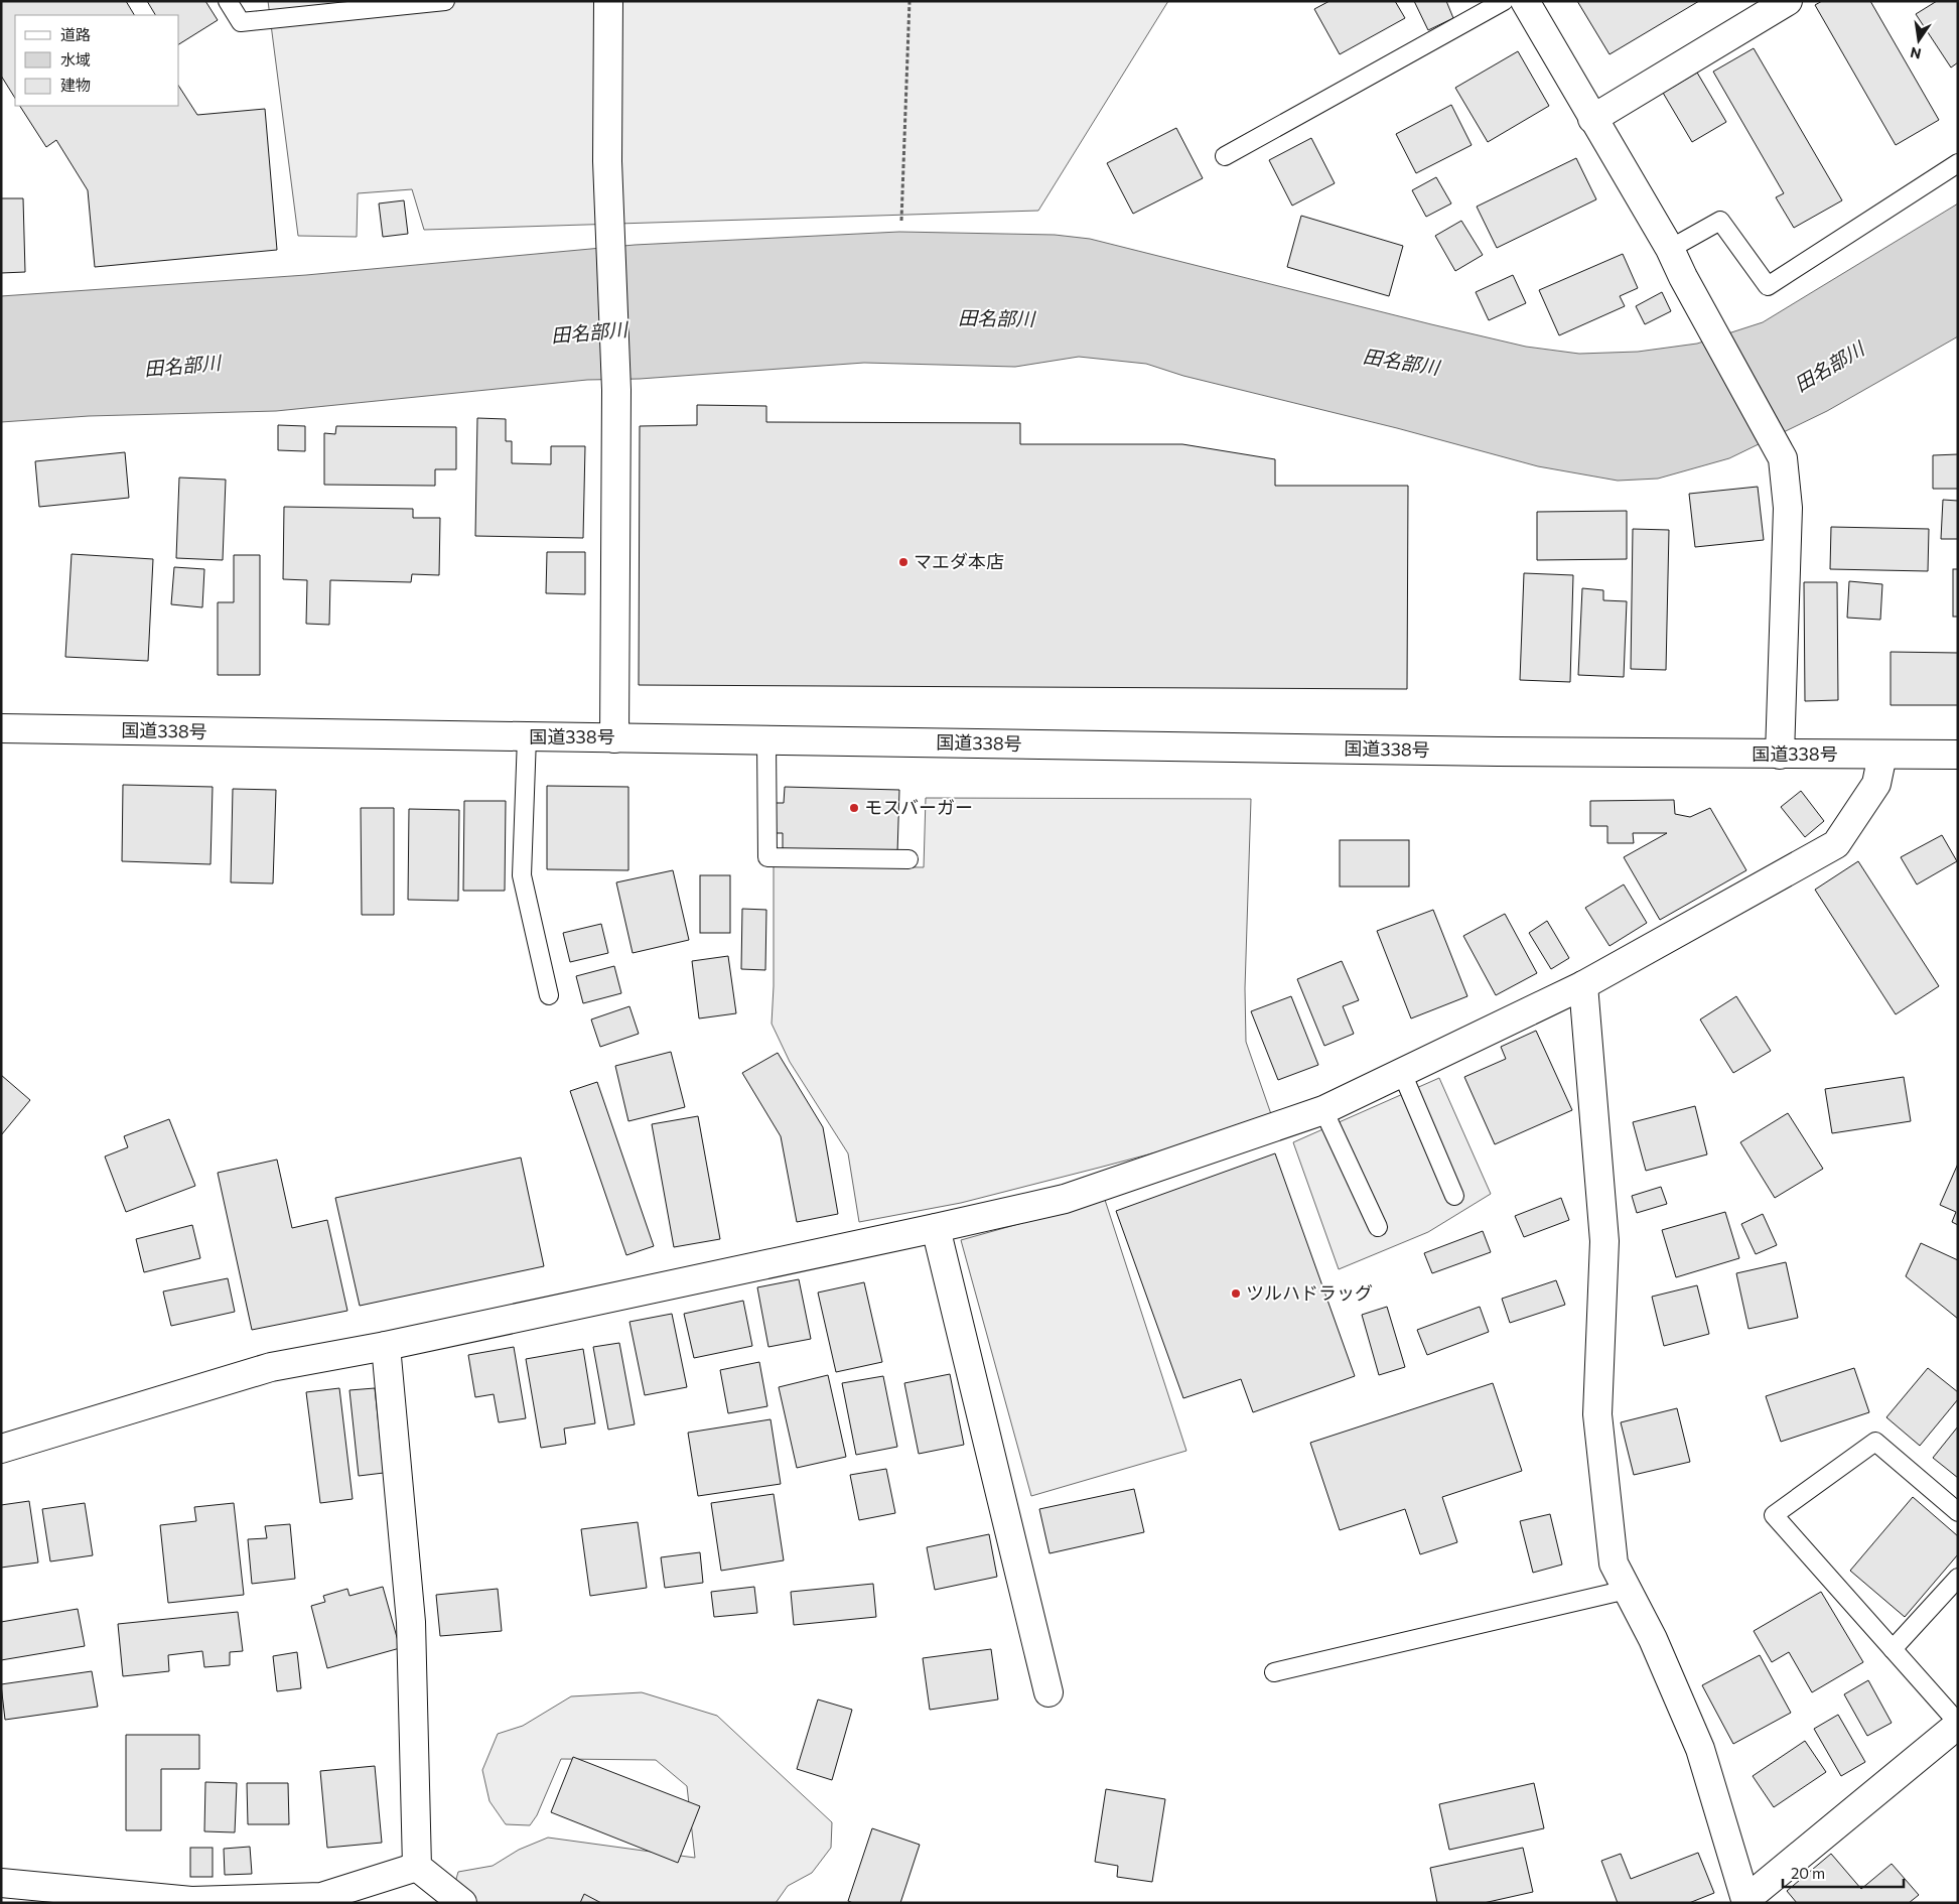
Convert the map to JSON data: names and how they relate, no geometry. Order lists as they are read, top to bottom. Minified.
{"streets":{"main road":["国道338号"]},"water":["田名部川"],"places":["マエダ本店","モスバーガー","ツルハドラッグ"],"legend":["道路","水域","建物"],"scale_bar":"20 m","north":"bottom"}
